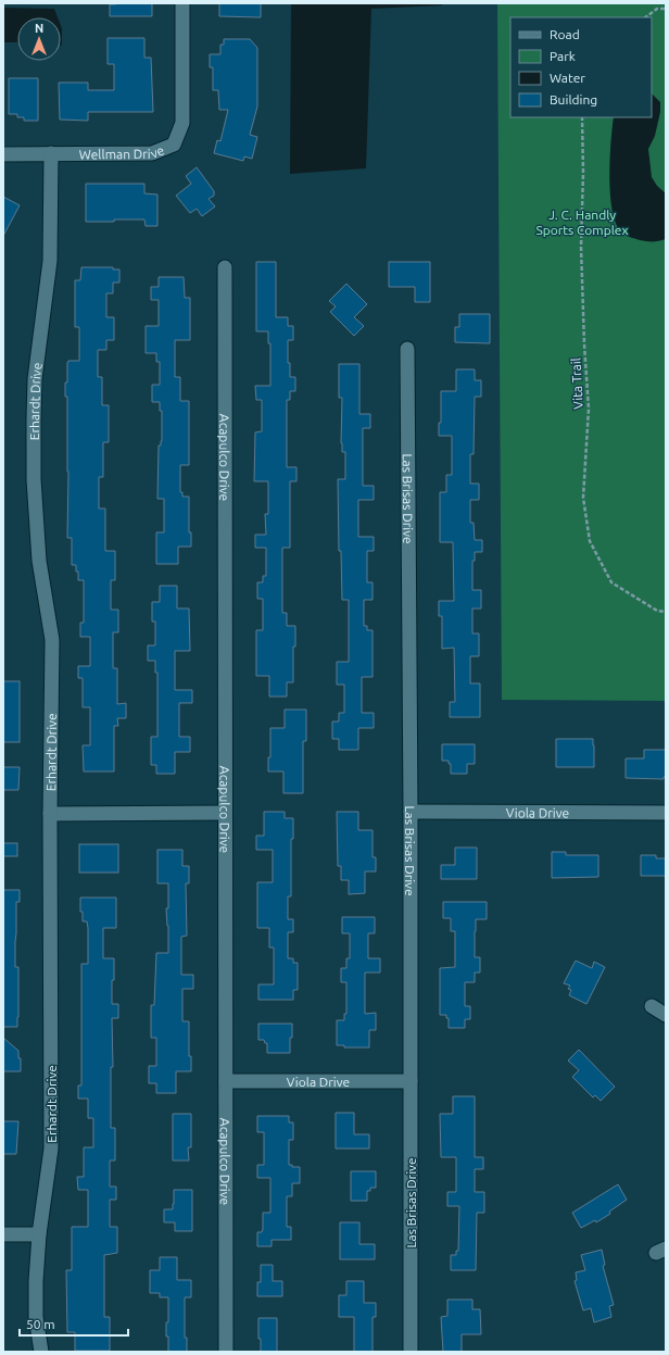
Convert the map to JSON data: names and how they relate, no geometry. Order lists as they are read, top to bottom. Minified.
{"streets":{"street":["Wellman Drive","Erhardt Drive","Acapulco Drive","Las Brisas Drive","Viola Drive"],"path":["Vita Trail"]},"crossings":[["Wellman Drive","Erhardt Drive"],["Acapulco Drive","Viola Drive"],["Las Brisas Drive","Viola Drive"]],"parks":["J. C. Handly Sports Complex"],"legend":["Road","Park","Water","Building"],"scale_bar":"50 m","north":"top"}
